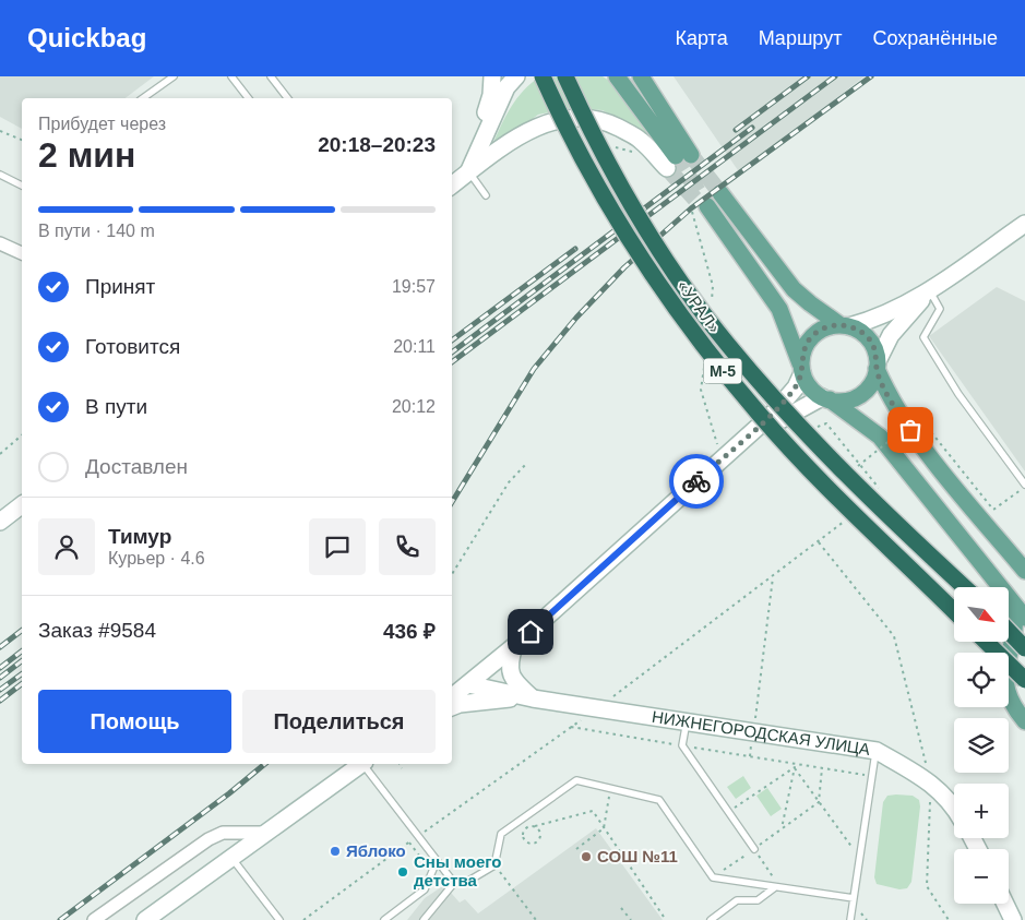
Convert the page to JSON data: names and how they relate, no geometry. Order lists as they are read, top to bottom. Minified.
{"streets":{"highway":["«УРАЛ»","М-5"],"street":["НИЖНЕГОРОДСКАЯ УЛИЦА"]},"places":["Яблоко","СОШ №11","Сны моего детства"],"north":"bottom right","page":{"header":"Quickbag","nav":["Карта","Маршрут","Сохранённые"],"heading":["2 мин","Прибудет через","20:18–20:23"],"panel":["Тимур","Курьер · 4.6","Заказ #9584","436 ₽"],"bar":"В пути · 140 m","list":[["Принят","19:57"],["Готовится","20:11"],["В пути","20:12"],"Доставлен"],"map_buttons":["+","−"],"buttons":["Помощь","Поделиться"]}}
